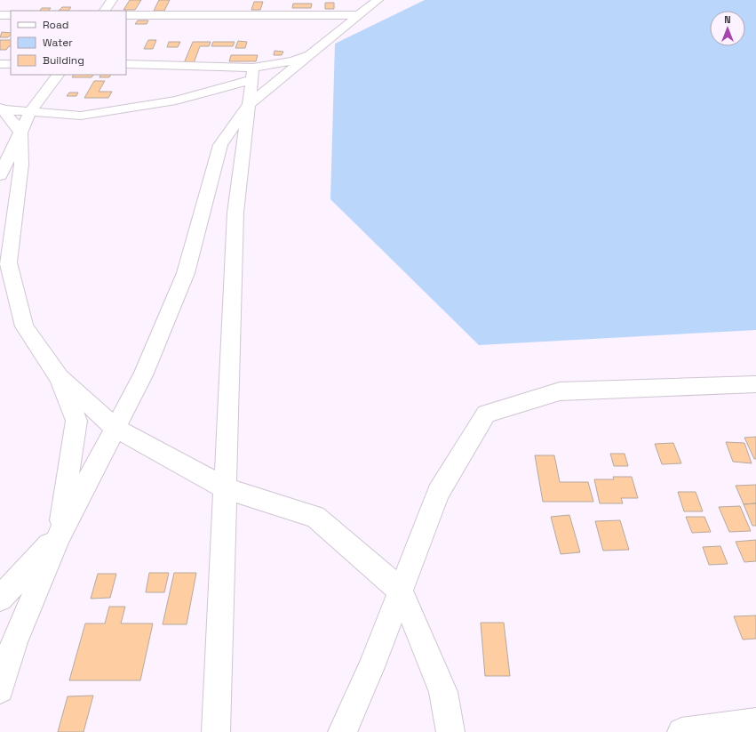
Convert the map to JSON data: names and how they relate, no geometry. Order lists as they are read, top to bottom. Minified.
{"legend":["Road","Water","Building"],"north":"top"}
